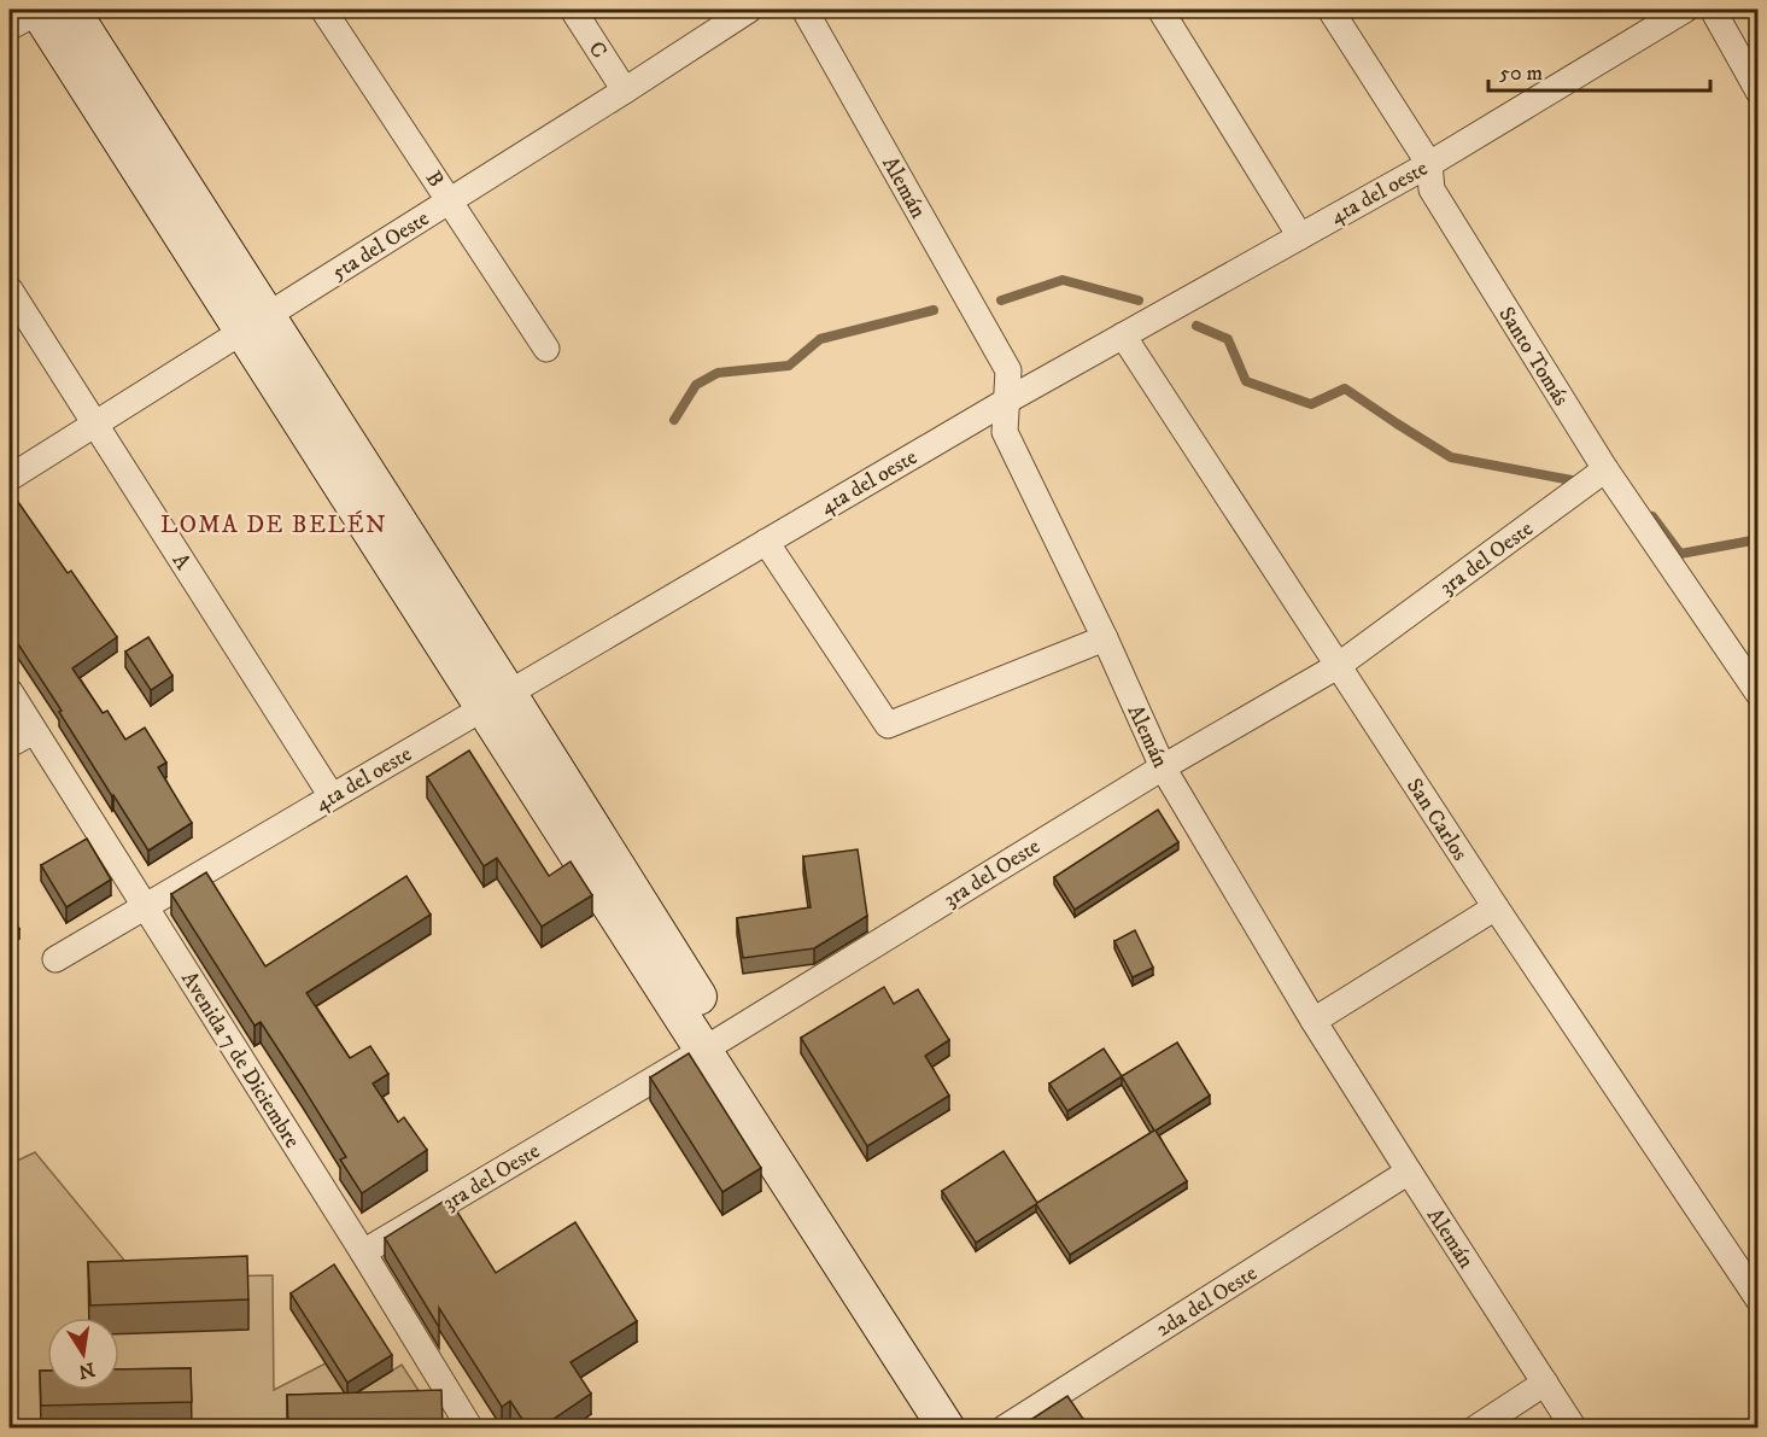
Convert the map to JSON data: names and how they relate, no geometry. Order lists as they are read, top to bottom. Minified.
{"streets":{"street":["C","B","Alemán","4ta del oeste","5ta del Oeste","Santo Tomás","3ra del Oeste","A","San Carlos","Avenida 7 de Diciembre","2da del Oeste"]},"crossings":[["C","5ta del Oeste"],["B","5ta del Oeste"],["Alemán","4ta del oeste"],["Alemán","3ra del Oeste"],["Alemán","2da del Oeste"],["4ta del oeste","Santo Tomás"],["4ta del oeste","A"],["4ta del oeste","San Carlos"],["4ta del oeste","Avenida 7 de Diciembre"],["5ta del Oeste","A"],["Santo Tomás","3ra del Oeste"],["3ra del Oeste","San Carlos"],["3ra del Oeste","Avenida 7 de Diciembre"]],"districts":["LOMA DE BELÉN"],"scale_bar":"50 m","north":"bottom"}
